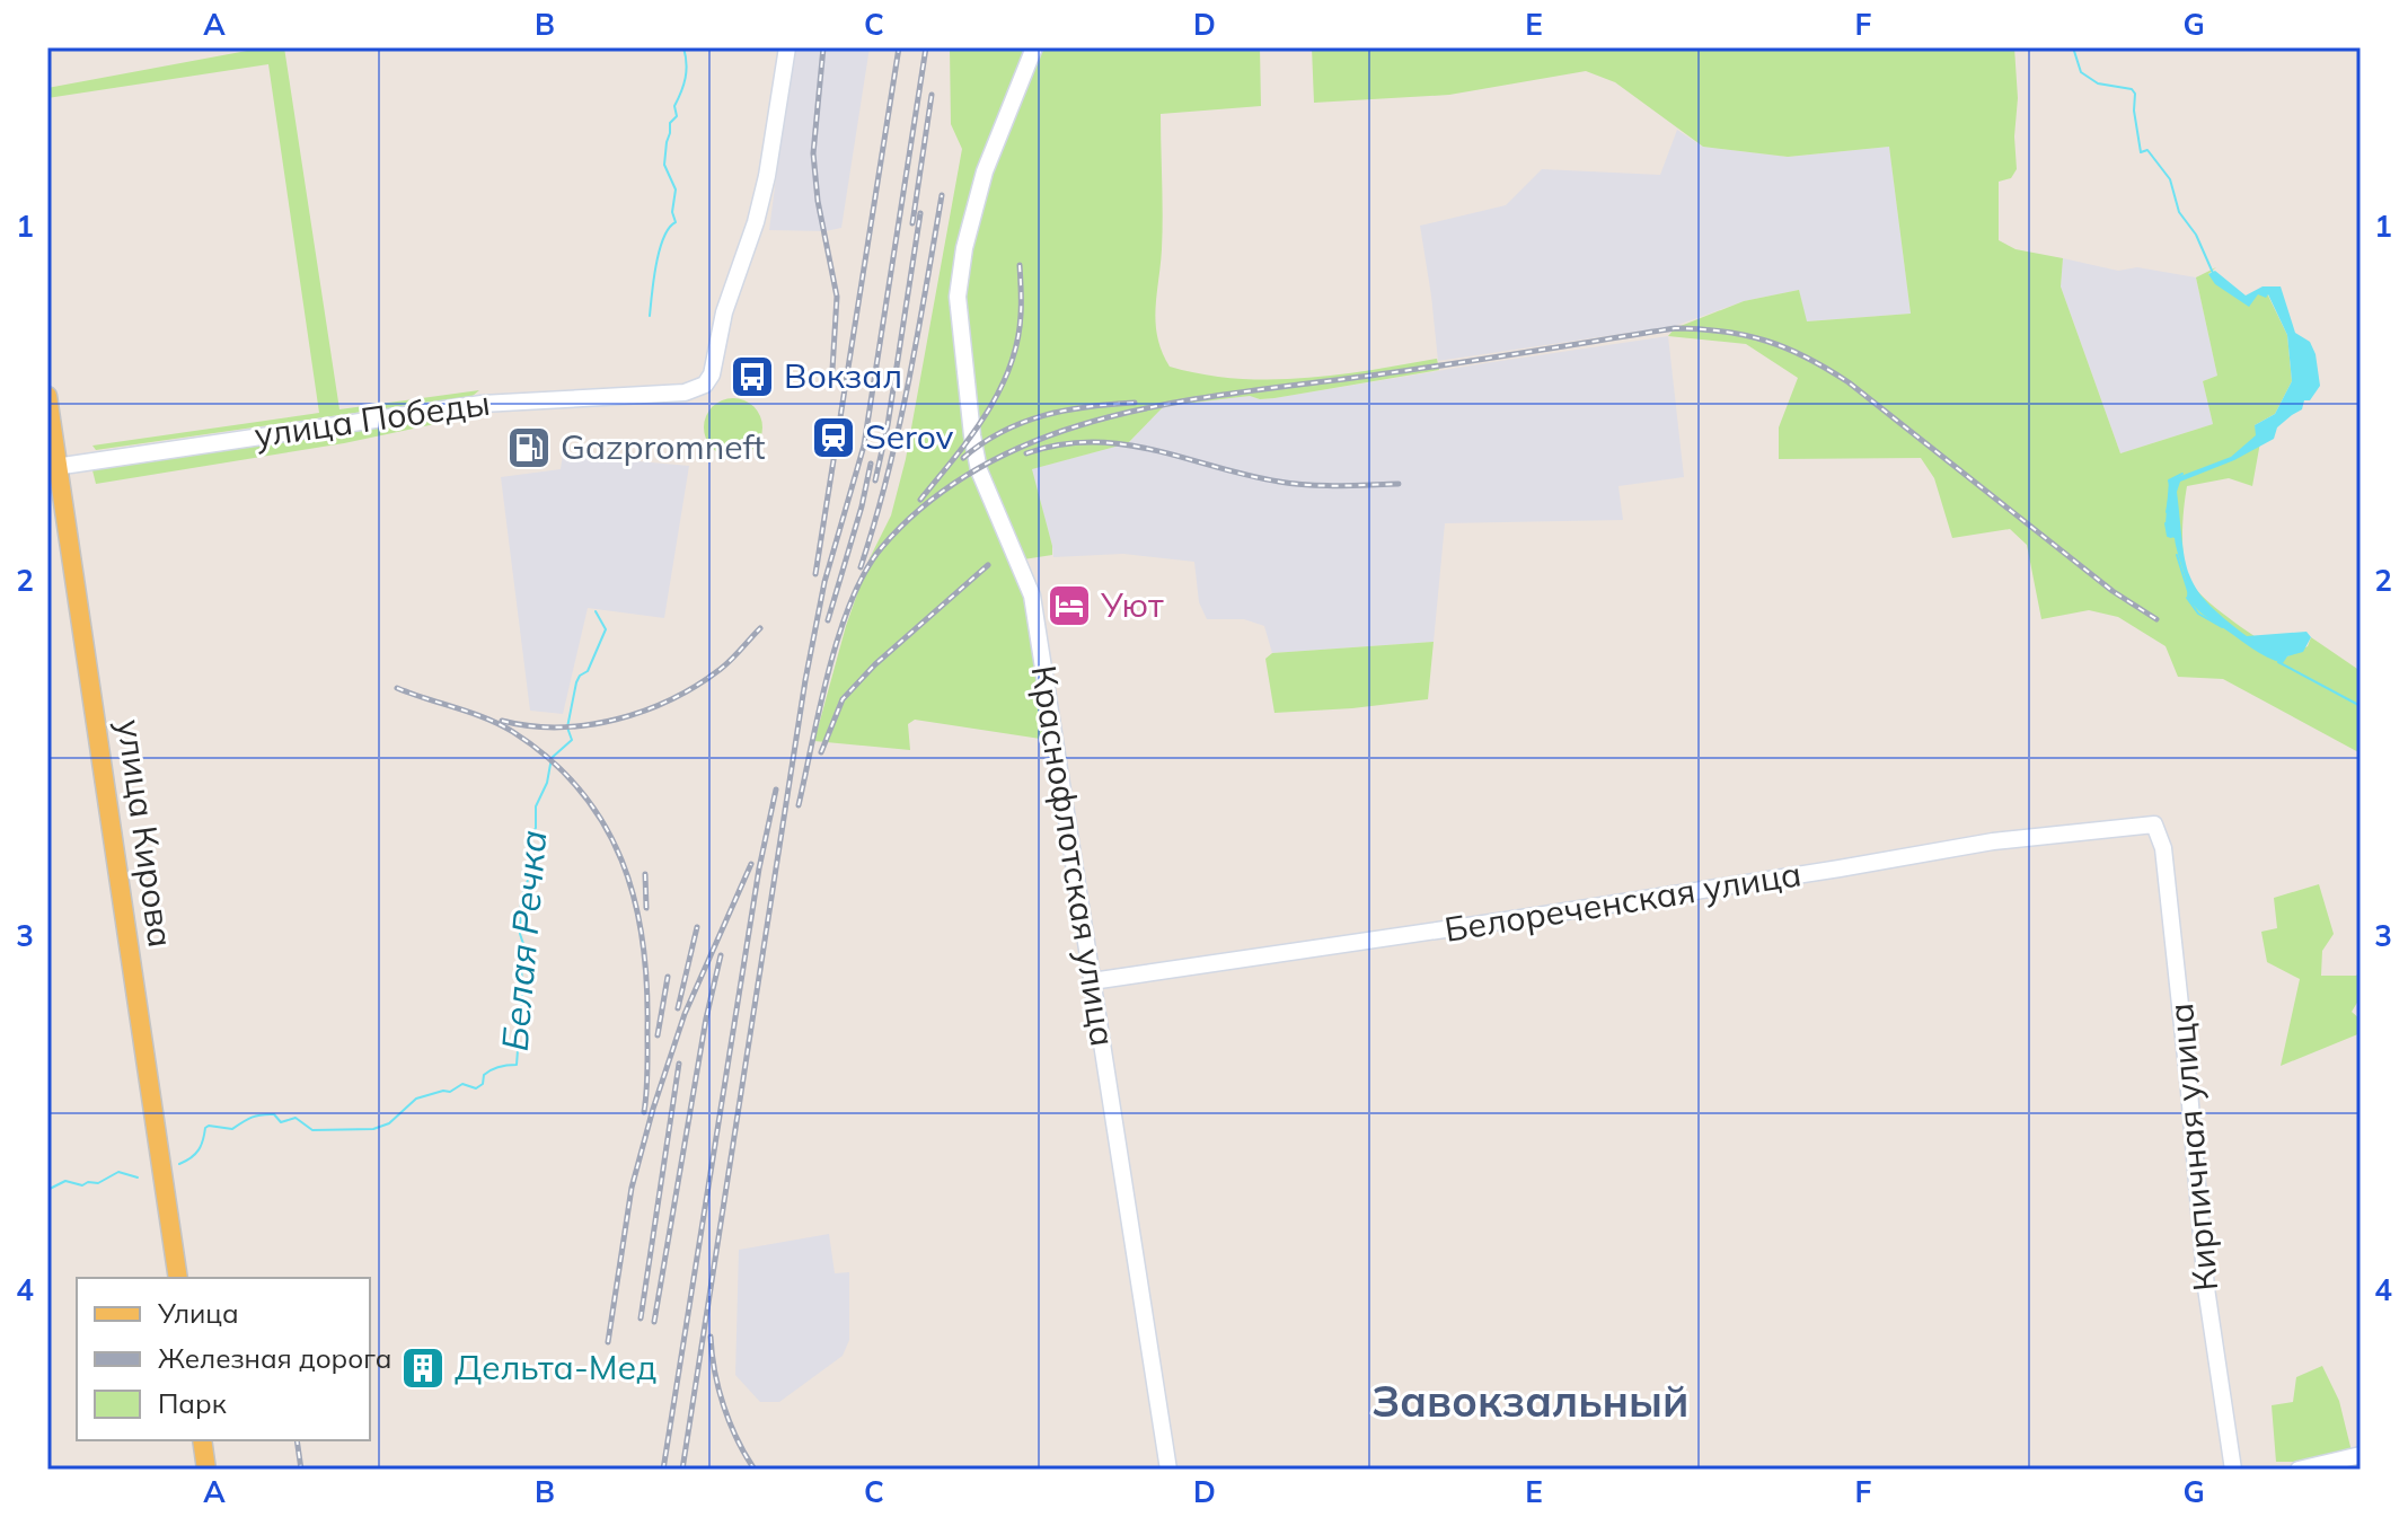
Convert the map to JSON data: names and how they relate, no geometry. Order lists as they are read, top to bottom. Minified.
{"streets":{"main road":["улица Кирова"],"street":["улица Победы","Краснофлотская улица","Белореченская улица","Кирпичная улица"]},"crossings":[["улица Победы","улица Кирова"],["Краснофлотская улица","Белореченская улица"],["Белореченская улица","Кирпичная улица"]],"districts":["Завокзальный"],"water":["Белая Речка"],"places":{"bus stop":["Вокзал"],"station":["Serov"],"fuel station":["Gazpromneft"],"hotel":["Уют"],"building":["Дельта-Мед"]},"legend":["Улица","Железная дорога","Парк"],"grid":{"columns":["A","B","C","D","E","F","G"],"rows":["1","2","3","4"]}}
